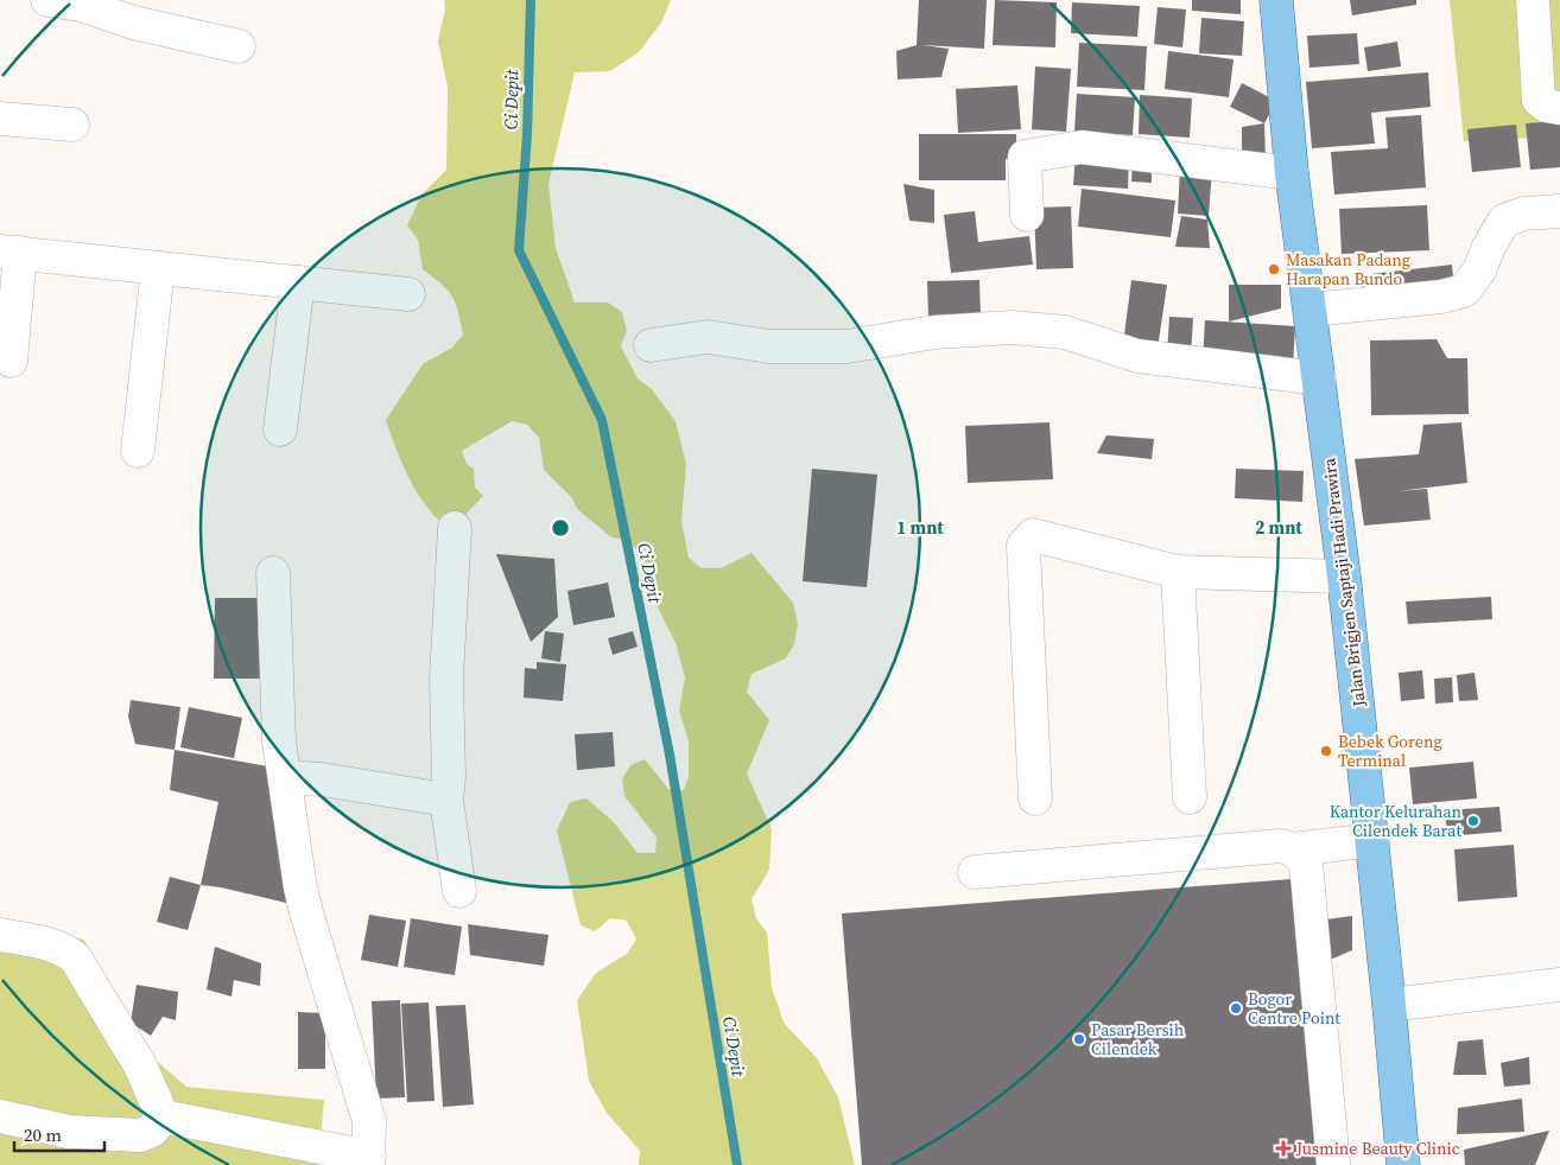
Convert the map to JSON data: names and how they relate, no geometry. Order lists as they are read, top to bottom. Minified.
{"streets":{"main road":["Jalan Brigjen Saptaji Hadi Prawira"]},"water":["Ci Depit"],"places":{"other":["Masakan Padang Harapan Bundo","Bebek Goreng Terminal","Kantor Kelurahan Cilendek Barat","Bogor Centre Point","Pasar Bersih Cilendek"],"health":["Jusmine Beauty Clinic"]},"scale_bar":"20 m","rings":["1 mnt","2 mnt"]}
